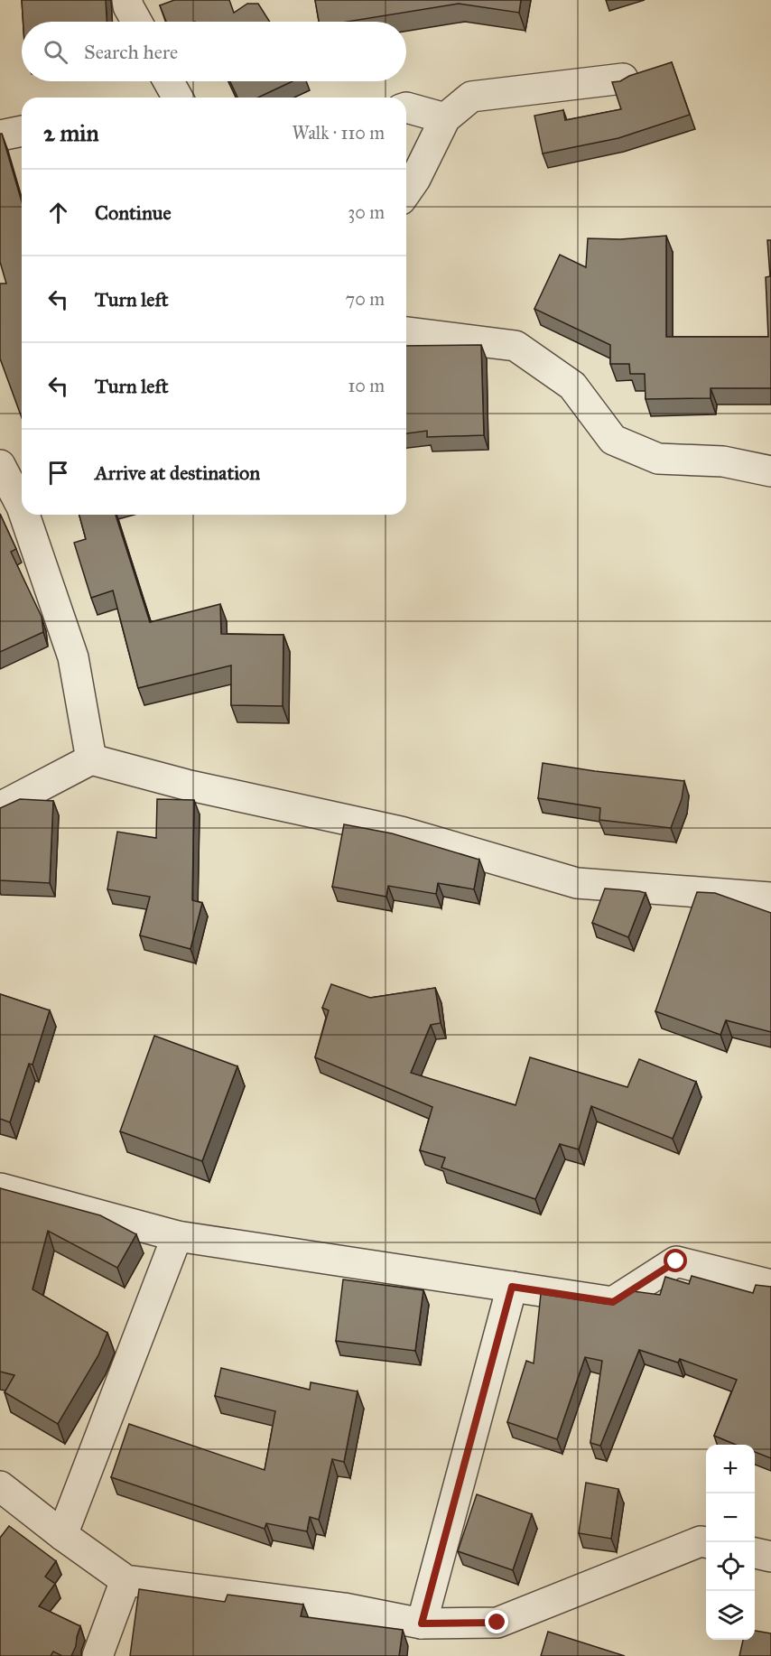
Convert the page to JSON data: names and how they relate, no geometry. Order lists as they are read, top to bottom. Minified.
{"page":{"search":"Search here","heading":["2 min","Walk · 110 m"],"list":[["Continue","30 m"],["Turn left","70 m"],["Turn left","10 m"],"Arrive at destination"],"map_buttons":["+","−"]}}
